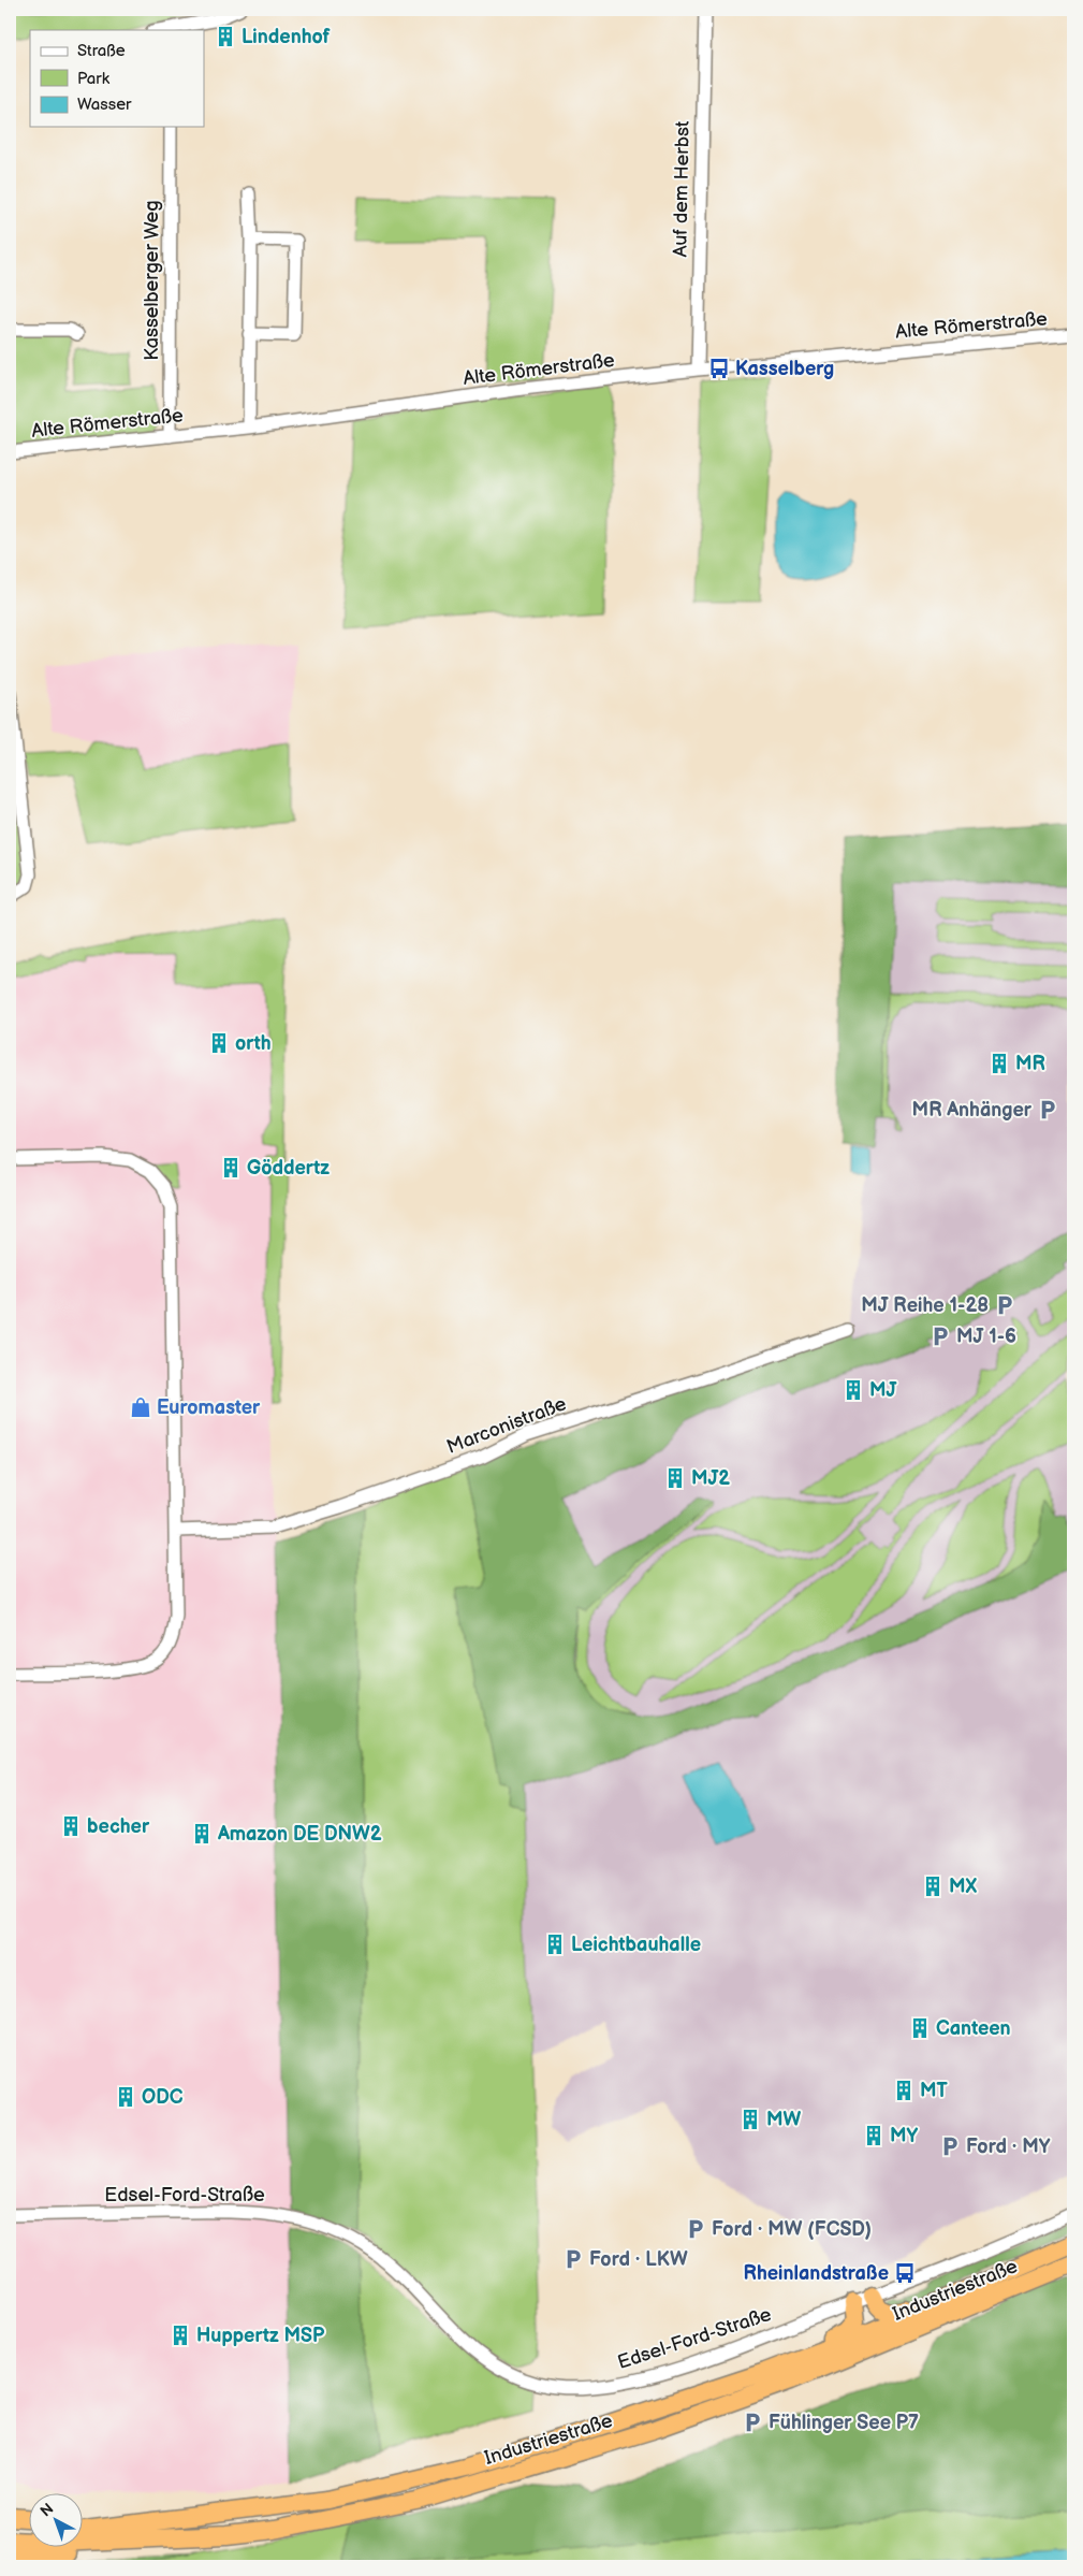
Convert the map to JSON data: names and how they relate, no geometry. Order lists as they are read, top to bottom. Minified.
{"streets":{"highway":["Industriestraße"],"street":["Auf dem Herbst","Kasselberger Weg","Alte Römerstraße","Marconistraße","Edsel-Ford-Straße"]},"crossings":[["Auf dem Herbst","Alte Römerstraße"],["Kasselberger Weg","Alte Römerstraße"]],"places":{"building":["Lindenhof","orth","MR","Göddertz","MJ","MJ2","becher","Amazon DE DNW2","MX","Leichtbauhalle","Canteen","MT","ODC","MW","MY","Huppertz MSP"],"bus stop":["Kasselberg","Rheinlandstraße"],"parking":["MR Anhänger","MJ Reihe 1-28","MJ 1-6","Ford • MY","Ford • MW (FCSD)","Ford • LKW","Fühlinger See P7"],"shop":["Euromaster"]},"legend":["Straße","Park","Wasser"],"north":"top left"}
